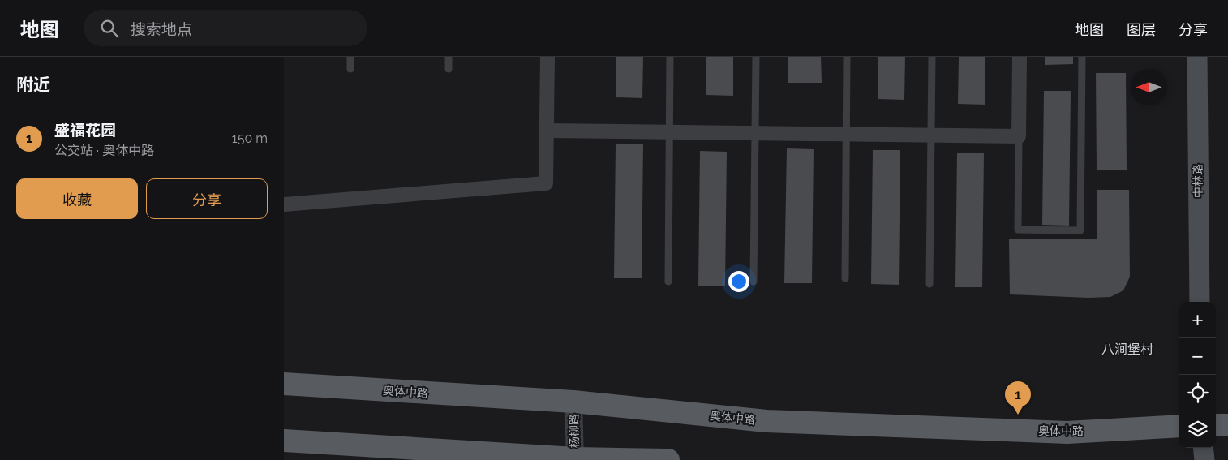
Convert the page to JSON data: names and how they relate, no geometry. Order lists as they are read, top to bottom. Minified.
{"streets":{"main road":["中林路","奥体中路"],"street":["杨柳路"]},"crossings":[["奥体中路","杨柳路"]],"districts":["八涧堡村"],"north":"left","page":{"header":"地图","search":"搜索地点","nav":["地图","图层","分享"],"heading":"附近","list":[{"mark":"1","name":"盛福花园","note":"公交站 · 奥体中路","value":"150 m"}],"buttons":["收藏","分享"],"map_buttons":["+","−"],"pins":"1"}}
